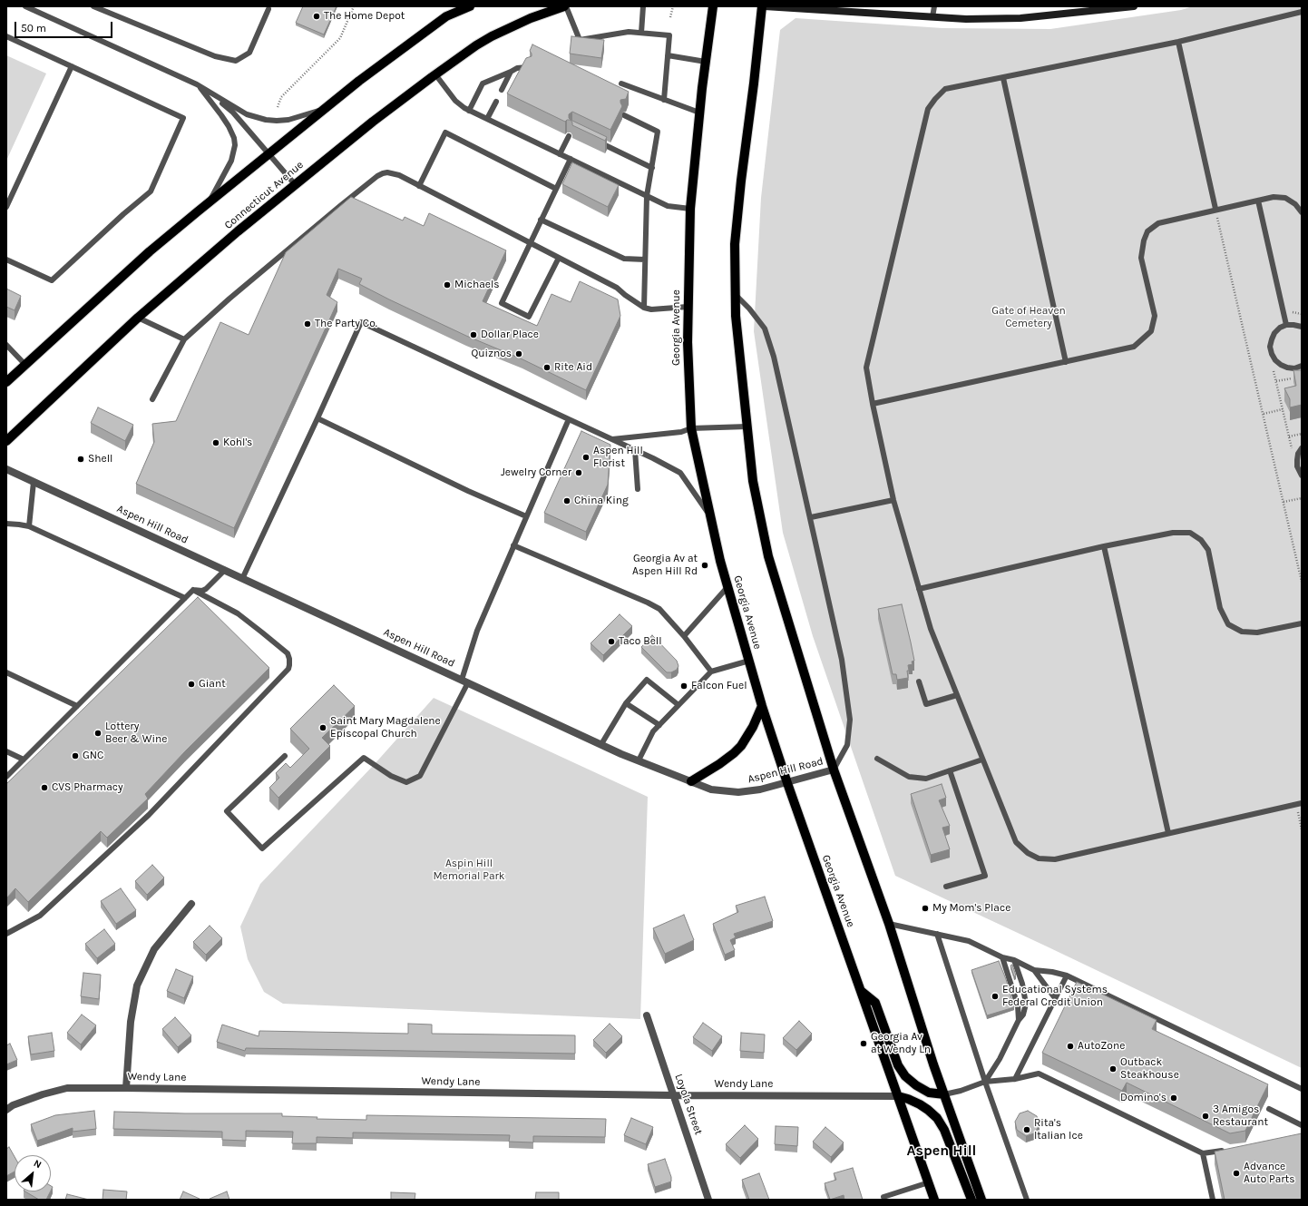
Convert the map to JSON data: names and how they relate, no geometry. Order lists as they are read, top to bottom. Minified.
{"streets":{"main road":["Connecticut Avenue","Georgia Avenue"],"street":["Aspen Hill Road","Wendy Lane","Loyola Street"]},"crossings":[["Georgia Avenue","Aspen Hill Road"],["Georgia Avenue","Wendy Lane"],["Wendy Lane","Loyola Street"]],"districts":["Aspen Hill"],"parks":["Gate of Heaven Cemetery","Aspin Hill Memorial Park"],"places":["The Home Depot","Michaels","The Party Co.","Dollar Place","Quiznos","Rite Aid","Kohl's","Aspen Hill Florist","Shell","Jewelry Corner","China King","Georgia Av at Aspen Hill Rd","Taco Bell","Giant","Falcon Fuel","Saint Mary Magdalene Episcopal Church","Lottery Beer & Wine","GNC","CVS Pharmacy","My Mom's Place","Educational Systems Federal Credit Union","Georgia Av at Wendy Ln","AutoZone","Outback Steakhouse","Domino's","3 Amigos Restaurant","Rita's Italian Ice","Advance Auto Parts"],"scale_bar":"50 m","north":"top right"}
